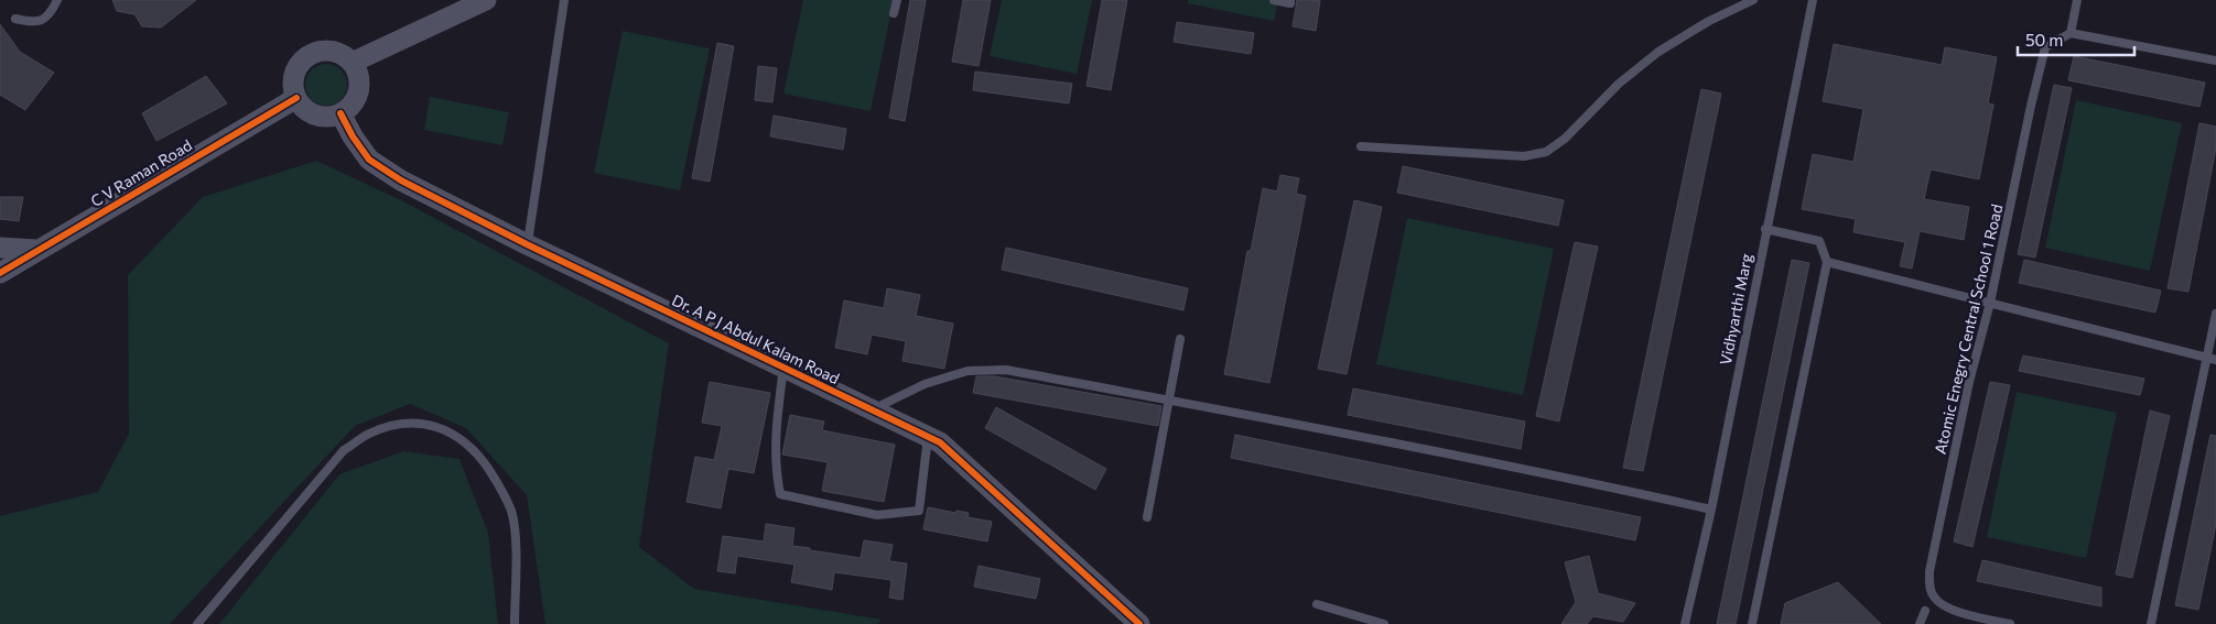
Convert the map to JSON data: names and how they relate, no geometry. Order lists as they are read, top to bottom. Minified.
{"streets":{"street":["C V Raman Road","Dr. A P J Abdul Kalam Road"],"lane":["Vidhyarthi Marg","Atomic Enegry Central School 1 Road"]},"crossings":[["C V Raman Road","Dr. A P J Abdul Kalam Road"]],"scale_bar":"50 m"}
